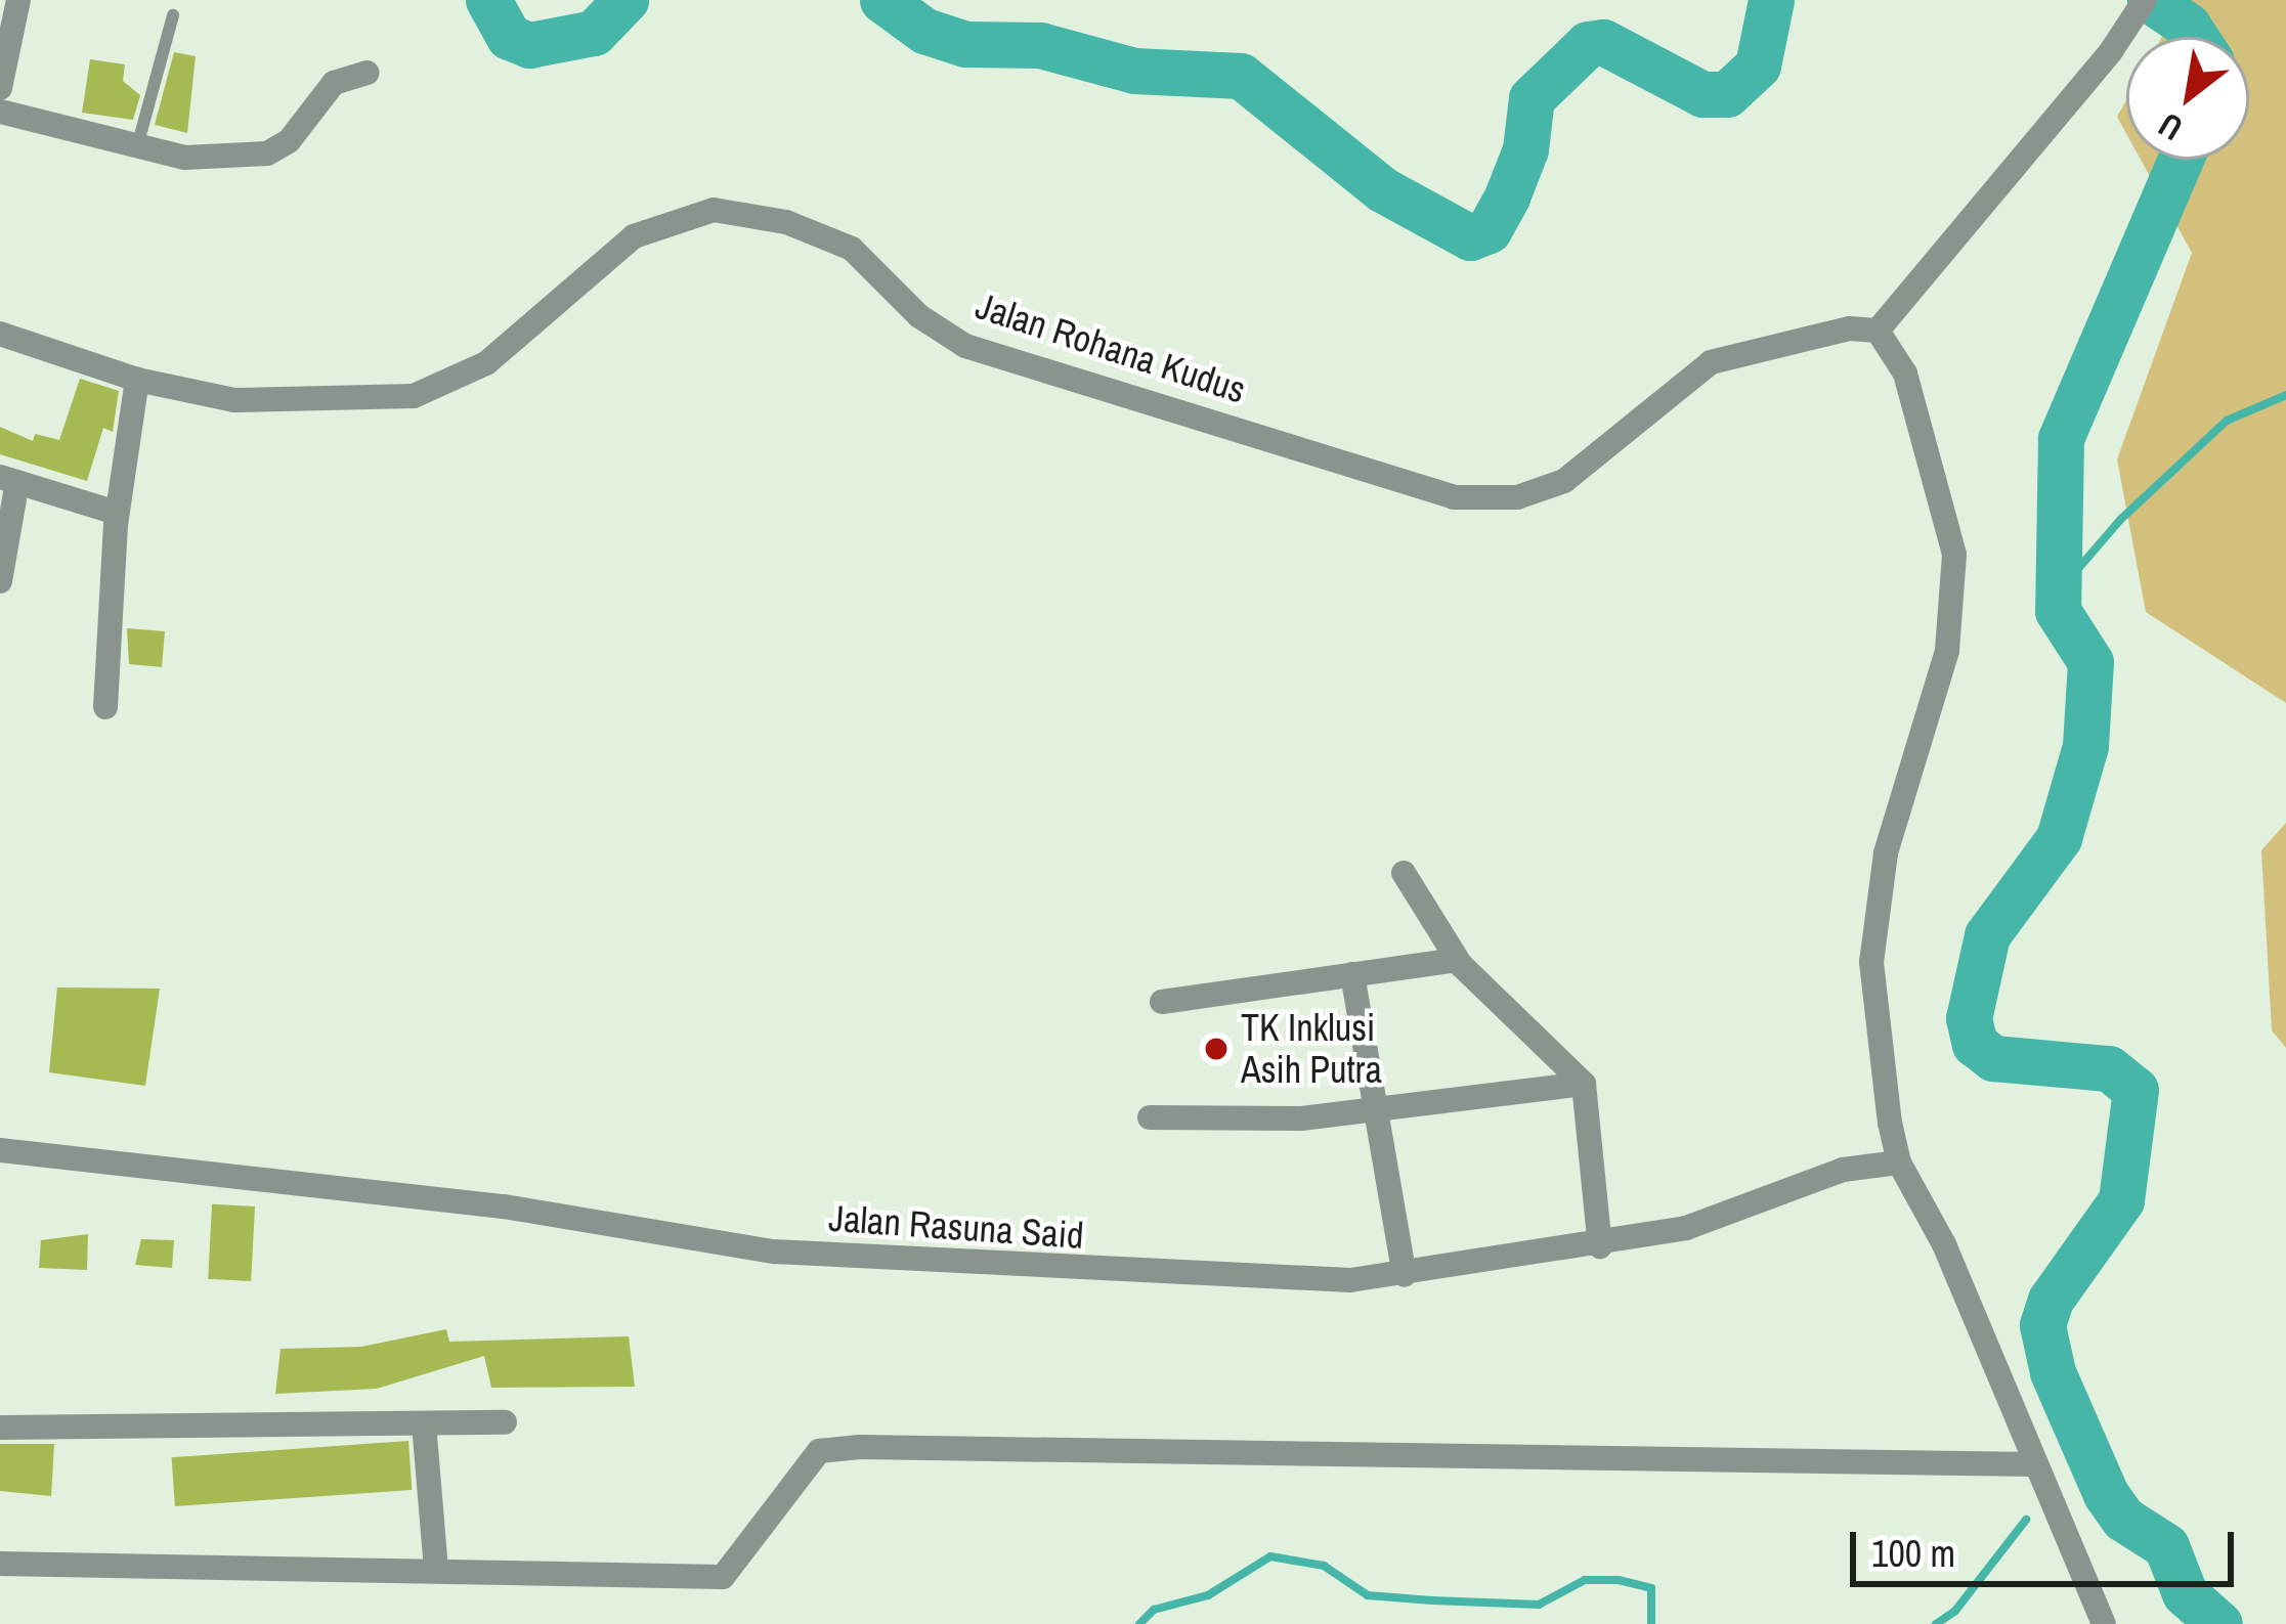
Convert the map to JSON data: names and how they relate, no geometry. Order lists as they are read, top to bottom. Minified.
{"streets":{"street":["Jalan Rohana Kudus","Jalan Rasuna Said"]},"places":["TK Inklusi Asih Putra"],"scale_bar":"100 m","north":"bottom left"}
